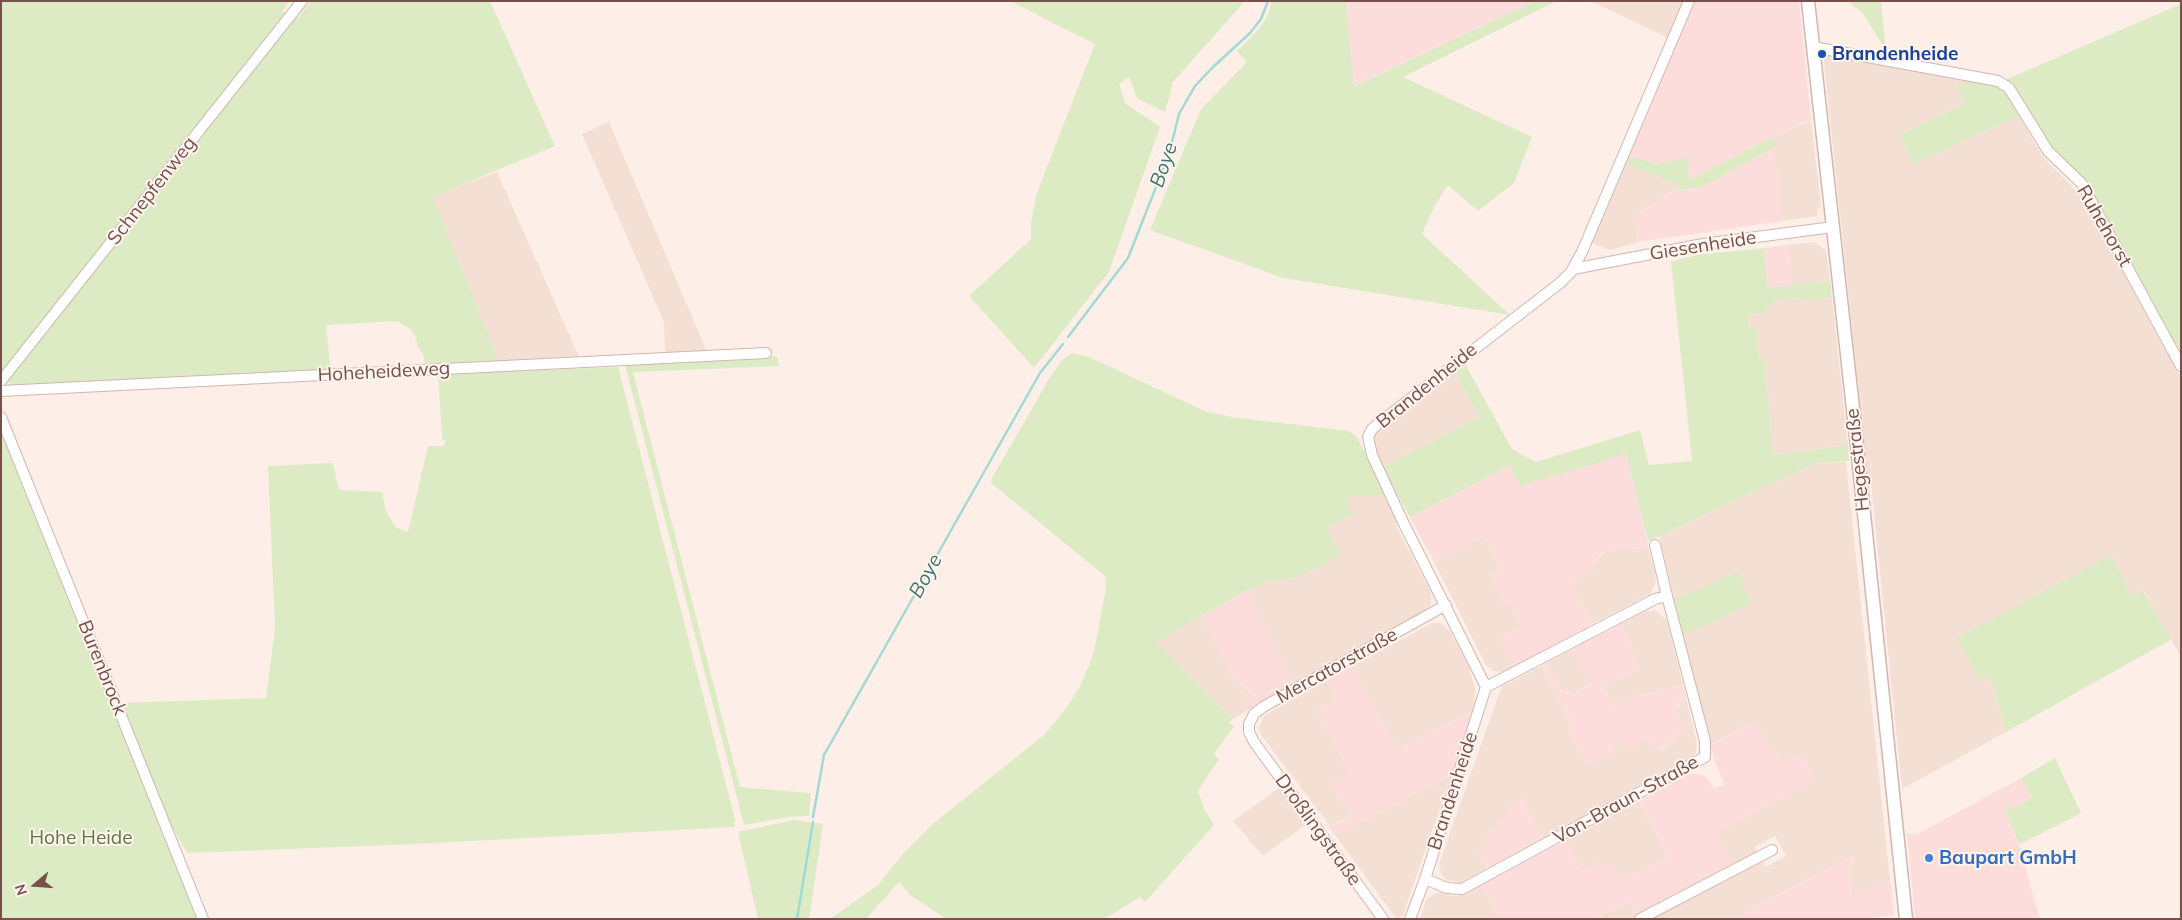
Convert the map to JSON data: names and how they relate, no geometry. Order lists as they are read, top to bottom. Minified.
{"streets":{"street":["Schnepfenweg","Ruhehorst","Giesenheide","Hoheheideweg","Brandenheide","Hegestraße","Mercatorstraße","Burenbrock","Von-Braun-Straße","Droßlingstraße"]},"crossings":[["Ruhehorst","Hegestraße"],["Giesenheide","Brandenheide"],["Giesenheide","Hegestraße"],["Brandenheide","Mercatorstraße"],["Brandenheide","Von-Braun-Straße"],["Mercatorstraße","Droßlingstraße"]],"water":["Boye"],"parks":["Hohe Heide"],"places":["Brandenheide","Baupart GmbH"],"north":"left"}
